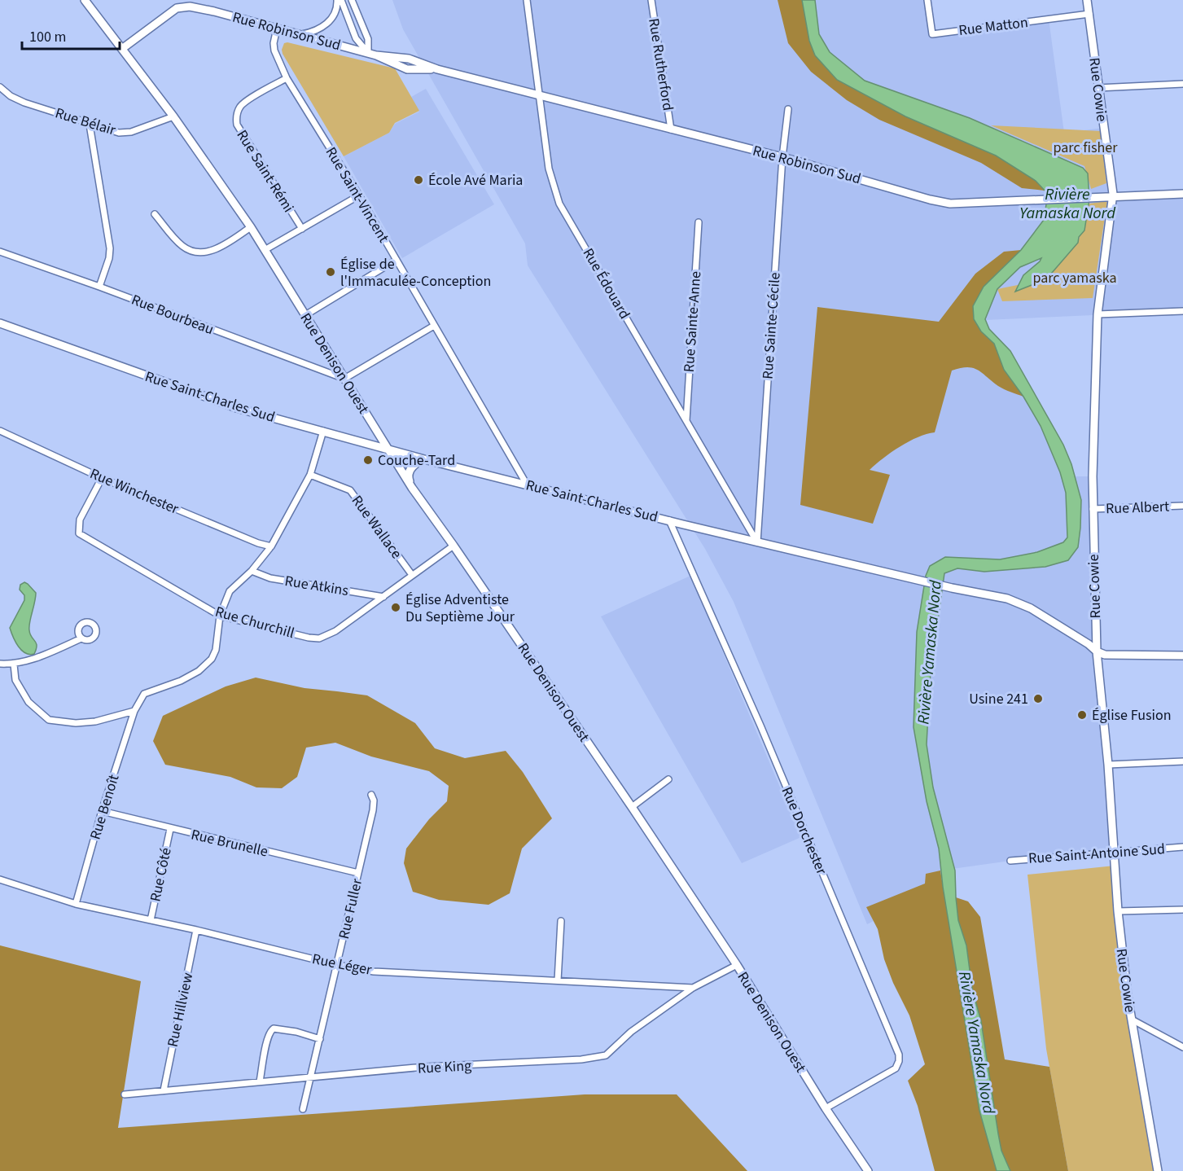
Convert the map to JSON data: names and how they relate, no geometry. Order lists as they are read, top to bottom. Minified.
{"streets":{"street":["Rue Matton","Rue Robinson Sud","Rue Rutherford","Rue Cowie","Rue Bélair","Rue Saint-Rémi","Rue Saint-Vincent","Rue Édouard","Rue Bourbeau","Rue Sainte-Anne","Rue Sainte-Cécile","Rue Denison Ouest","Rue Saint-Charles Sud","Rue Winchester","Rue Albert","Rue Wallace","Rue Atkins","Rue Churchill","Rue Benoît","Rue Dorchester","Rue Brunelle","Rue Saint-Antoine Sud","Rue Côté","Rue Fuller","Rue Léger","Rue Hillview","Rue King"]},"crossings":[["Rue Matton","Rue Cowie"],["Rue Robinson Sud","Rue Rutherford"],["Rue Robinson Sud","Rue Cowie"],["Rue Robinson Sud","Rue Saint-Vincent"],["Rue Robinson Sud","Rue Édouard"],["Rue Robinson Sud","Rue Sainte-Cécile"],["Rue Robinson Sud","Rue Denison Ouest"],["Rue Cowie","Rue Saint-Charles Sud"],["Rue Cowie","Rue Albert"],["Rue Cowie","Rue Saint-Antoine Sud"],["Rue Bélair","Rue Denison Ouest"],["Rue Saint-Rémi","Rue Saint-Vincent"],["Rue Saint-Vincent","Rue Saint-Charles Sud"],["Rue Édouard","Rue Sainte-Anne"],["Rue Édouard","Rue Sainte-Cécile"],["Rue Édouard","Rue Saint-Charles Sud"],["Rue Bourbeau","Rue Denison Ouest"],["Rue Sainte-Cécile","Rue Saint-Charles Sud"],["Rue Denison Ouest","Rue Saint-Charles Sud"],["Rue Denison Ouest","Rue Churchill"],["Rue Denison Ouest","Rue Dorchester"],["Rue Denison Ouest","Rue King"],["Rue Saint-Charles Sud","Rue Benoît"],["Rue Saint-Charles Sud","Rue Dorchester"],["Rue Winchester","Rue Churchill"],["Rue Winchester","Rue Benoît"],["Rue Wallace","Rue Churchill"],["Rue Wallace","Rue Benoît"],["Rue Atkins","Rue Churchill"],["Rue Atkins","Rue Benoît"],["Rue Churchill","Rue Benoît"],["Rue Benoît","Rue Brunelle"],["Rue Benoît","Rue Léger"],["Rue Brunelle","Rue Côté"],["Rue Brunelle","Rue Fuller"],["Rue Côté","Rue Léger"],["Rue Fuller","Rue Léger"],["Rue Fuller","Rue King"],["Rue Léger","Rue Hillview"],["Rue Léger","Rue King"],["Rue Hillview","Rue King"]],"water":["Rivière Yamaska Nord"],"parks":["parc fisher","parc yamaska"],"places":["École Avé Maria","Église de l'Immaculée-Conception","Couche-Tard","Église Adventiste Du Septième Jour","Usine 241","Église Fusion"],"scale_bar":"100 m"}
